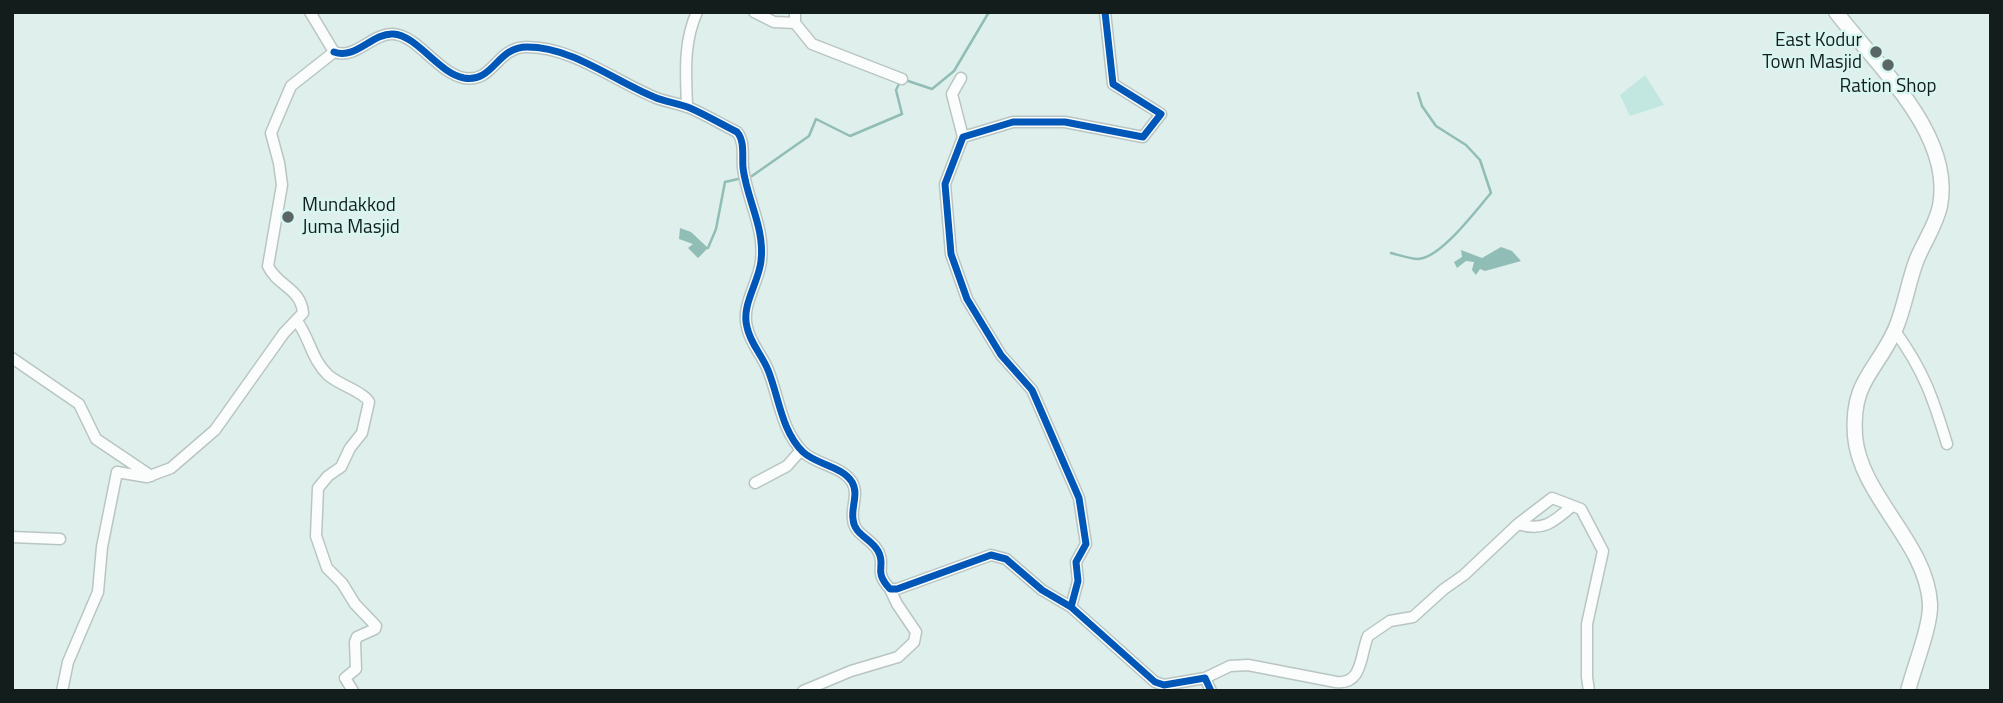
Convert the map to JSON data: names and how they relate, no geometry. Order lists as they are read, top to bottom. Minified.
{"places":["East Kodur Town Masjid","Ration Shop","Mundakkod Juma Masjid"]}
